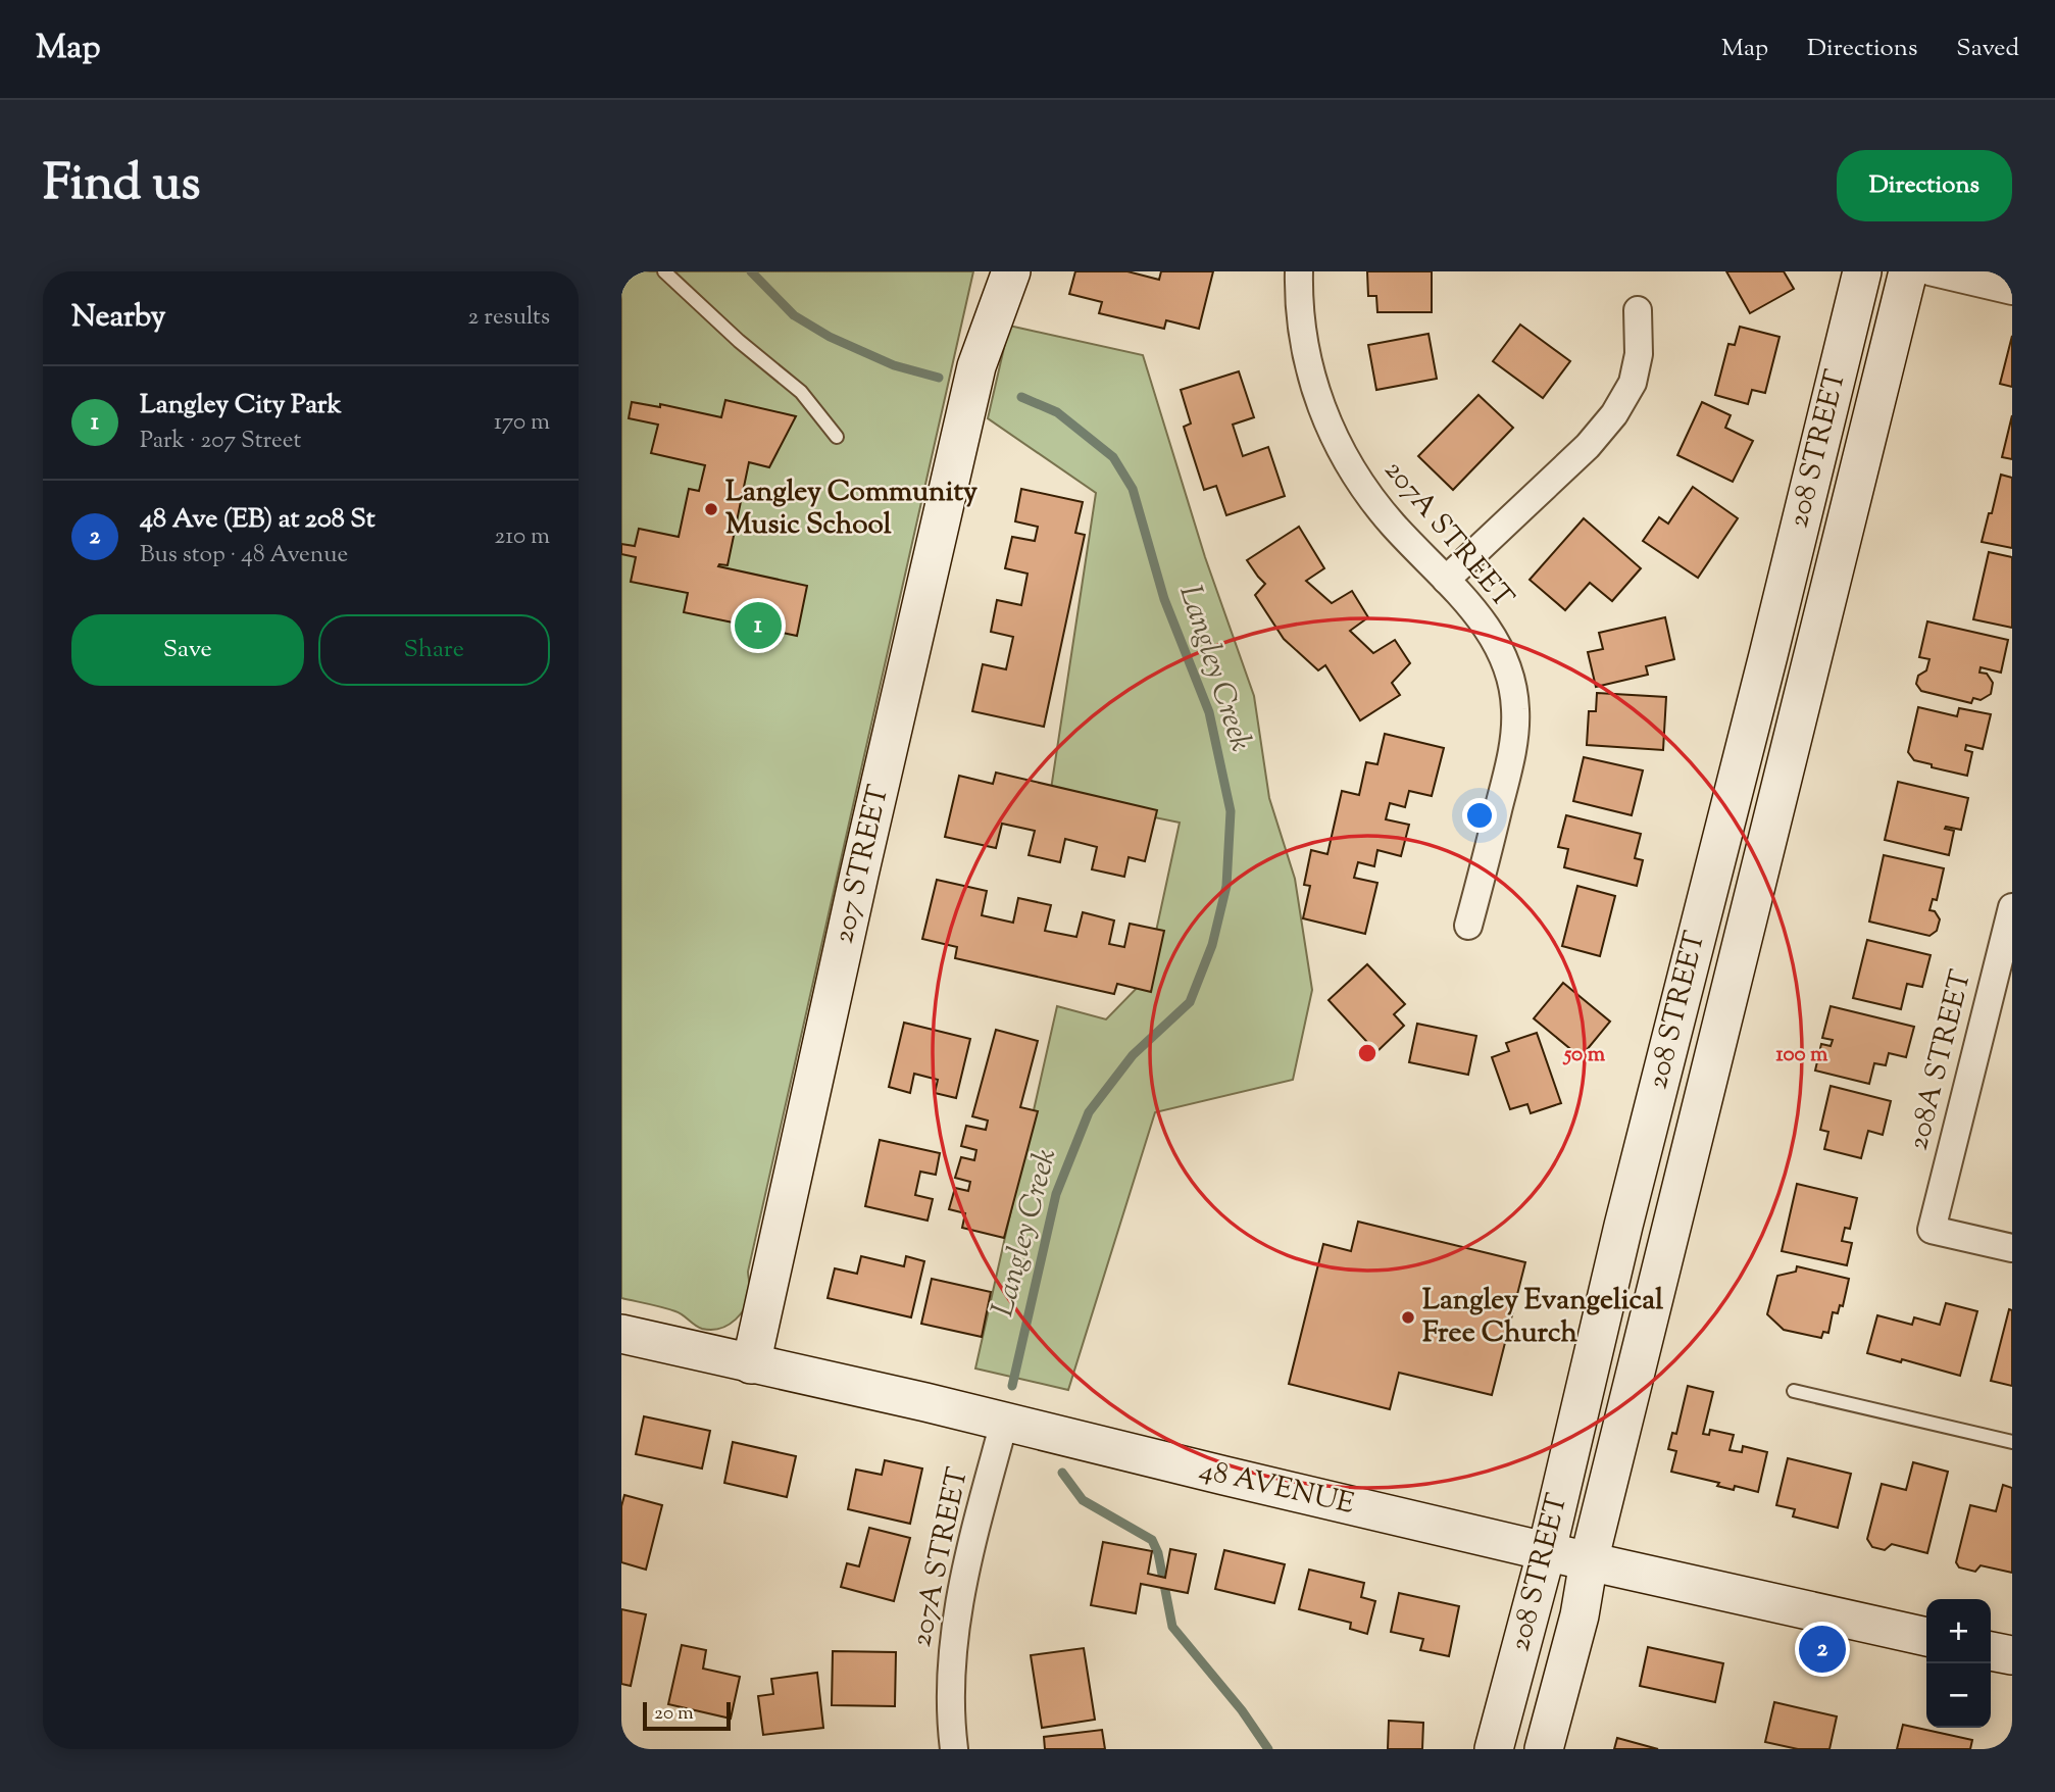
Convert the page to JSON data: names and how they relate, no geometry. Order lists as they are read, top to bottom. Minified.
{"streets":{"main road":["208 STREET","207 STREET","48 AVENUE"],"street":["207A STREET","208A STREET"]},"crossings":[["208 STREET","48 AVENUE"],["207A STREET","48 AVENUE"],["207 STREET","48 AVENUE"]],"water":["Langley Creek"],"places":["Langley Community Music School","Langley Evangelical Free Church"],"scale_bar":"20 m","page":{"header":"Map","nav":["Map","Directions","Saved"],"title":"Find us","buttons":["Directions",["Save","Share"]],"heading":["Nearby","2 results"],"list":[{"mark":"1","name":"Langley City Park","note":"Park · 207 Street","value":"170 m"},{"mark":"2","name":"48 Ave (EB) at 208 St","note":"Bus stop · 48 Avenue","value":"210 m"}],"pins":["1","2"],"map_buttons":["+","−"],"scale":"20 m"},"rings":["50 m","100 m"]}
